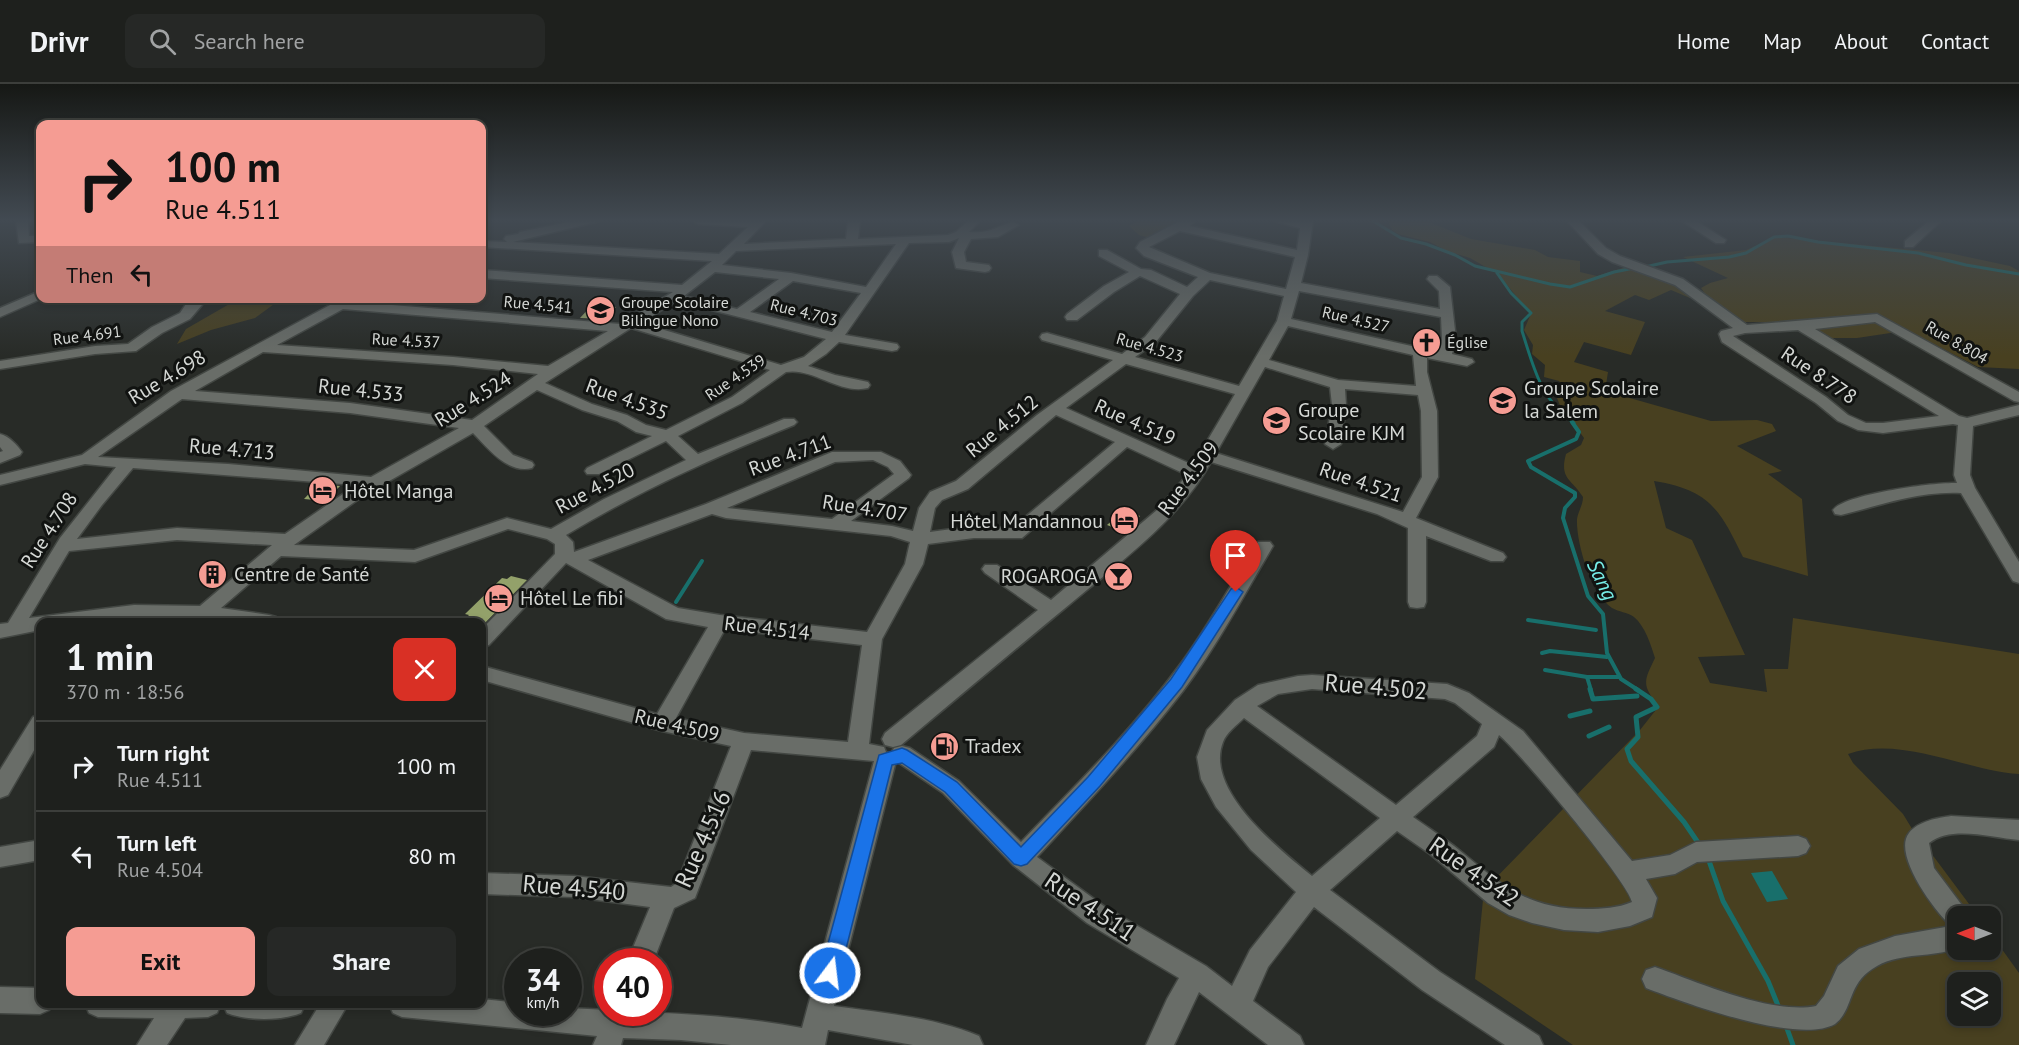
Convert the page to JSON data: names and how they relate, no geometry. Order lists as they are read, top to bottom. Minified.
{"streets":{"street":["Rue 4.541","Rue 4.703","Rue 4.527","Rue 4.691","Rue 4.537","Rue 8.804","Rue 4.523","Rue 8.778","Rue 4.698","Rue 4.539","Rue 4.533","Rue 4.524","Rue 4.535","Rue 4.519","Rue 4.512","Rue 4.713","Rue 4.711","Rue 4.509","Rue 4.521","Rue 4.520","Rue 4.707","Rue 4.708","Rue 4.514","Rue 4.502","Rue 4.516","Rue 4.542","Rue 4.540","Rue 4.511"]},"crossings":[["Rue 4.541","Rue 4.539"],["Rue 4.541","Rue 4.524"],["Rue 4.703","Rue 4.524"],["Rue 4.527","Rue 4.509"],["Rue 4.537","Rue 4.698"],["Rue 4.537","Rue 4.524"],["Rue 8.804","Rue 8.778"],["Rue 4.523","Rue 4.512"],["Rue 4.523","Rue 4.509"],["Rue 4.698","Rue 4.533"],["Rue 4.698","Rue 4.713"],["Rue 4.539","Rue 4.524"],["Rue 4.539","Rue 4.535"],["Rue 4.533","Rue 4.524"],["Rue 4.524","Rue 4.535"],["Rue 4.524","Rue 4.713"],["Rue 4.535","Rue 4.520"],["Rue 4.519","Rue 4.512"],["Rue 4.519","Rue 4.509"],["Rue 4.519","Rue 4.707"],["Rue 4.512","Rue 4.707"],["Rue 4.512","Rue 4.514"],["Rue 4.713","Rue 4.708"],["Rue 4.711","Rue 4.707"],["Rue 4.509","Rue 4.521"],["Rue 4.509","Rue 4.516"],["Rue 4.509","Rue 4.511"],["Rue 4.520","Rue 4.514"],["Rue 4.502","Rue 4.542"],["Rue 4.516","Rue 4.540"]],"water":["Sang"],"places":{"school or university":["Groupe Scolaire Bilingue Nono","Groupe Scolaire la Salem","Groupe Scolaire KJM"],"church":["Église"],"hotel":["Hôtel Manga","Hôtel Mandannou","Hôtel Le fibi"],"building":["Centre de Santé"],"bar":["ROGAROGA"],"fuel station":["Tradex"]},"north":"left","page":{"header":"Drivr","search":"Search here","nav":["Home","Map","About","Contact"],"turn":["100 m","Rue 4.511"],"then":"Then","heading":["1 min","370 m · 18:56"],"list":[{"name":"Turn right","note":"Rue 4.511","value":"100 m"},{"name":"Turn left","note":"Rue 4.504","value":"80 m"}],"buttons":["Exit","Share"],"speed":"34 km/h","limit":"40"}}
